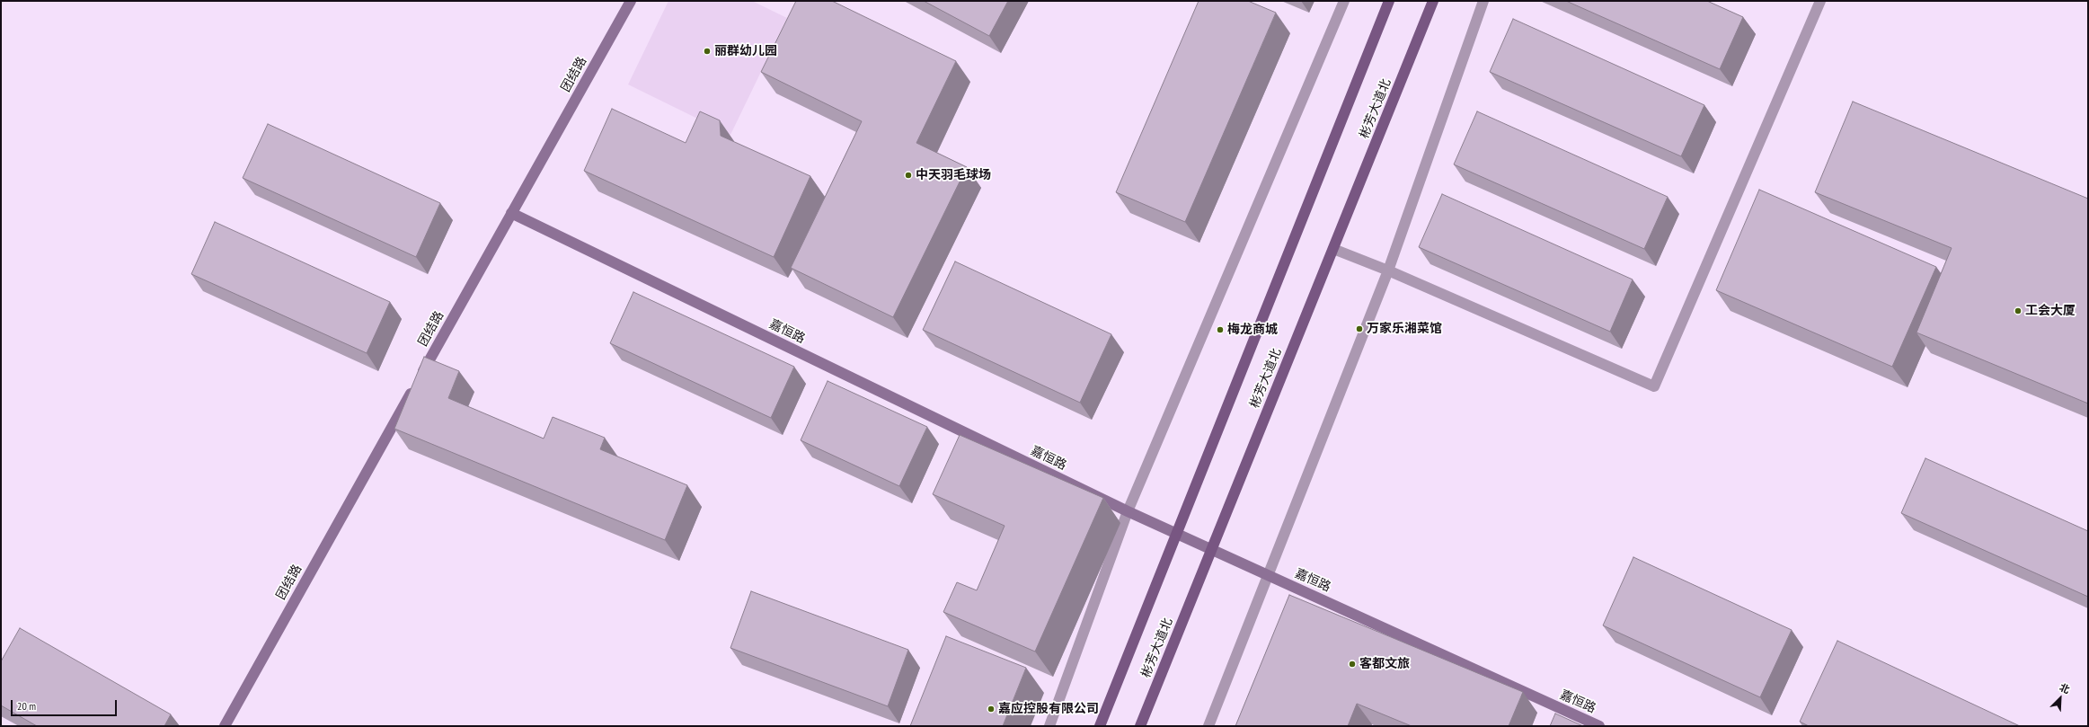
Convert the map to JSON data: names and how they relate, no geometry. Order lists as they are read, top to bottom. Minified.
{"streets":{"main road":["彬芳大道北"],"street":["团结路","嘉恒路"]},"crossings":[["团结路","嘉恒路"],["彬芳大道北","嘉恒路"]],"places":["丽群幼儿园","中天羽毛球场","工会大厦","万家乐湘菜馆","梅龙商城","客都文旅","嘉应控股有限公司"],"scale_bar":"20 m","north":"top right"}
